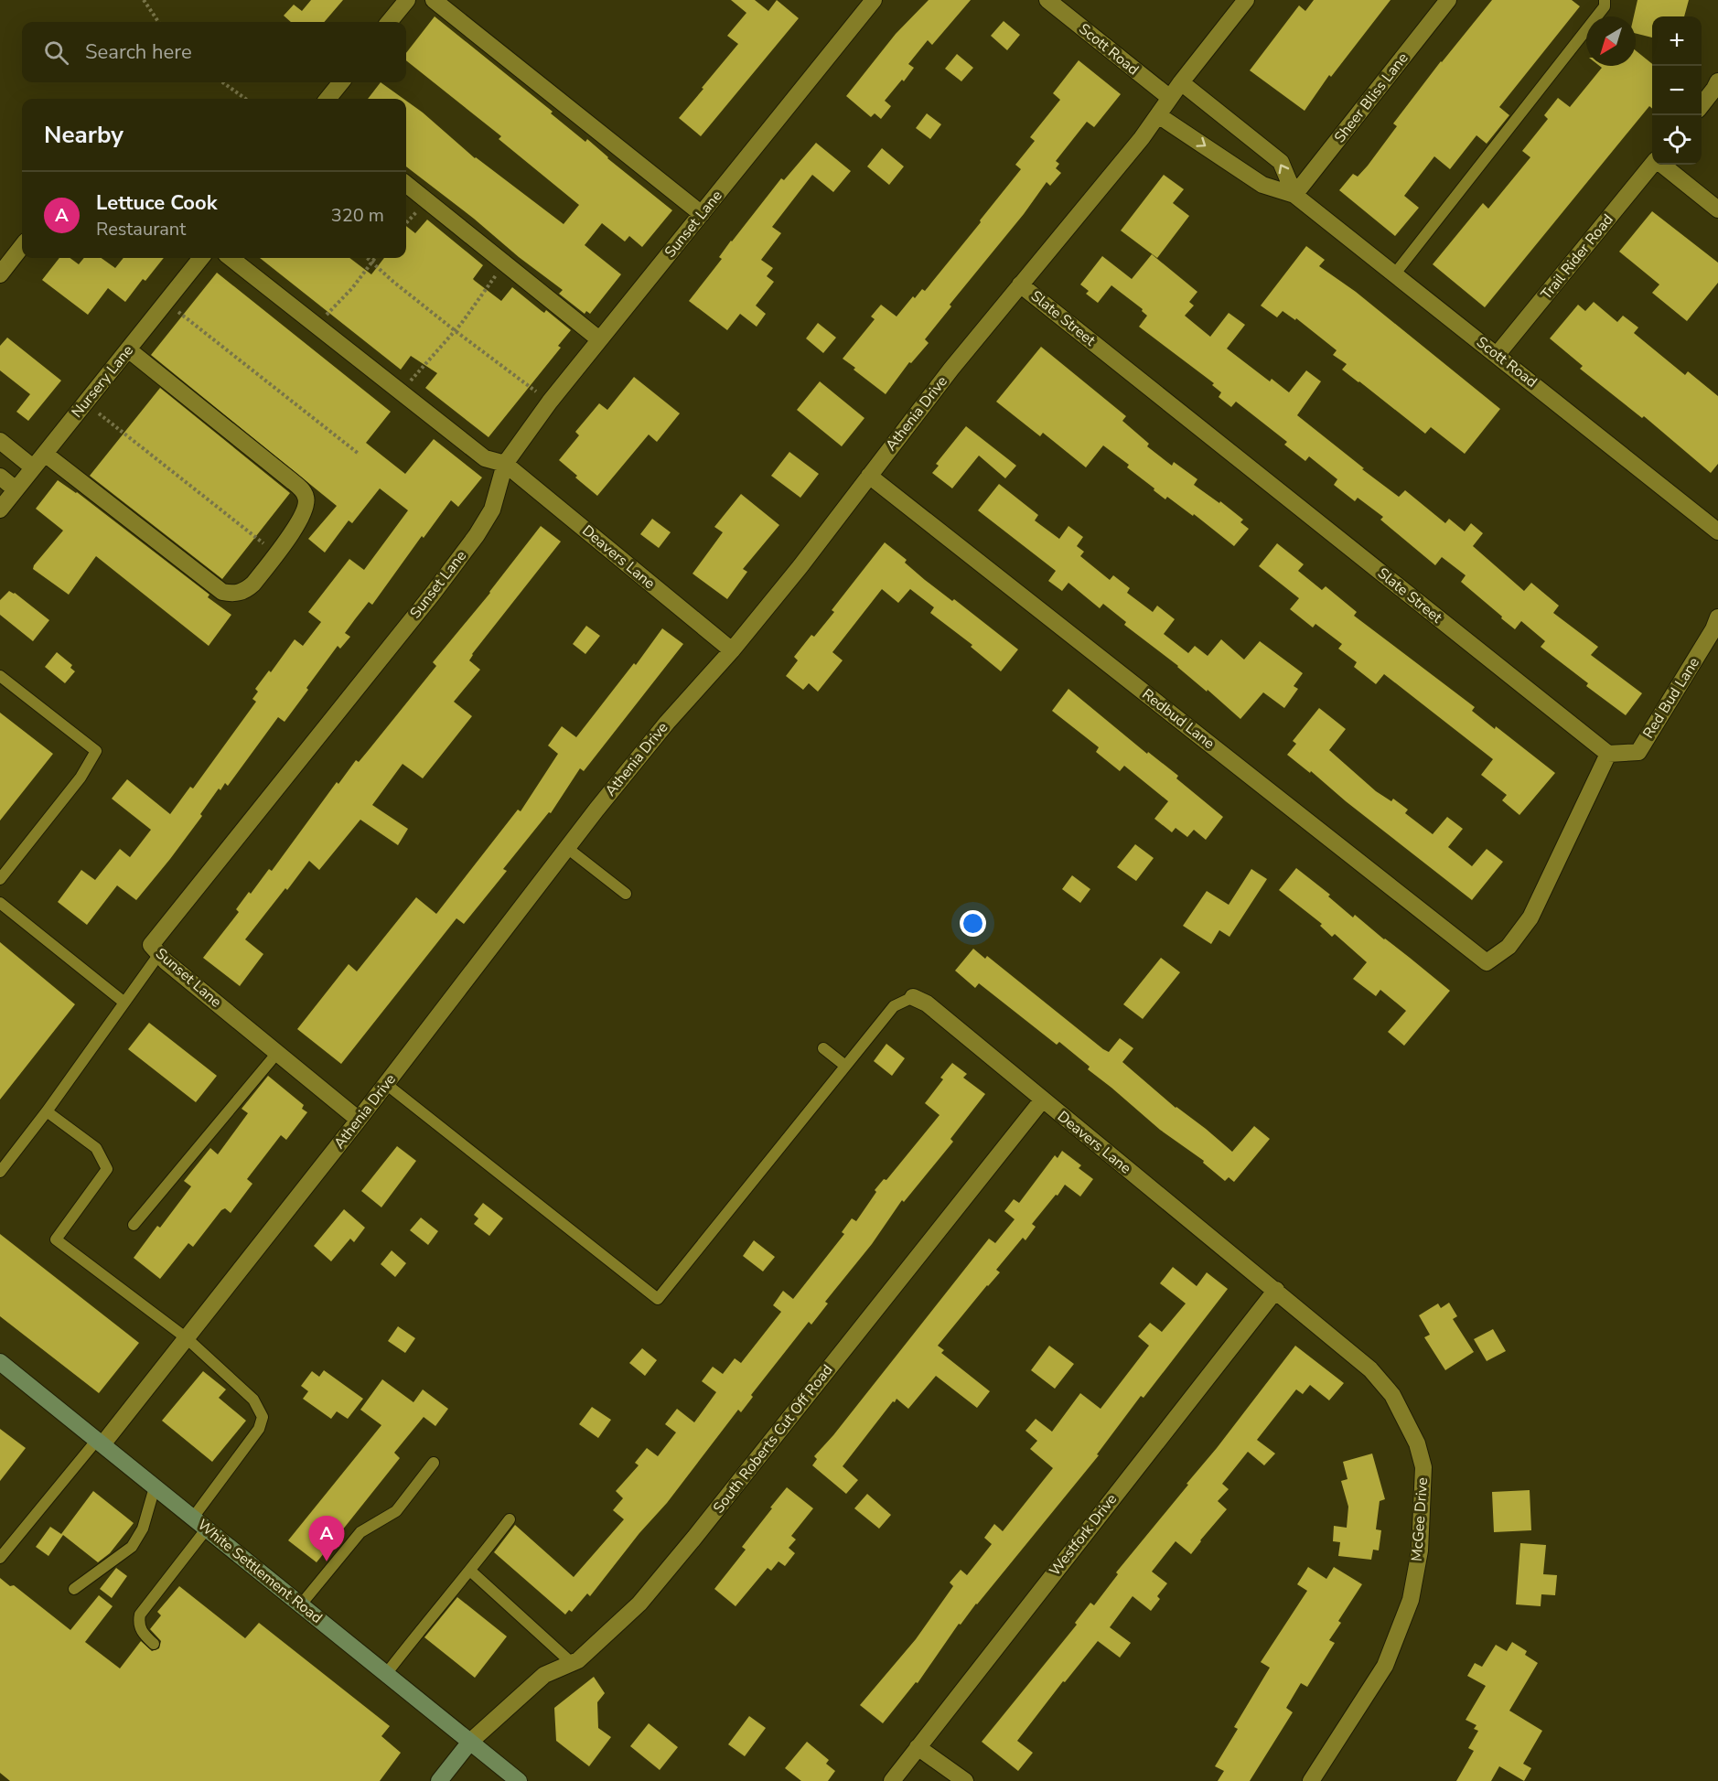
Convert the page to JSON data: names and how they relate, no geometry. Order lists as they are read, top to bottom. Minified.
{"streets":{"main road":["White Settlement Road"],"street":["Scott Road","Sheer Bliss Lane","Sunset Lane","Trail Rider Road","Slate Street","Nursery Lane","Athenia Drive","Deavers Lane","Red Bud Lane","Redbud Lane","South Roberts Cut Off Road","McGee Drive","Westfork Drive"]},"crossings":[["Scott Road","Sheer Bliss Lane"],["Scott Road","Trail Rider Road"],["Scott Road","Athenia Drive"],["Sunset Lane","Athenia Drive"],["Sunset Lane","Deavers Lane"],["Slate Street","Athenia Drive"],["Slate Street","Red Bud Lane"],["Slate Street","Redbud Lane"],["Athenia Drive","Deavers Lane"],["Athenia Drive","Redbud Lane"],["Athenia Drive","White Settlement Road"],["Deavers Lane","South Roberts Cut Off Road"],["Deavers Lane","McGee Drive"],["Deavers Lane","Westfork Drive"],["Red Bud Lane","Redbud Lane"],["South Roberts Cut Off Road","White Settlement Road"],["McGee Drive","Westfork Drive"]],"north":"bottom left","page":{"map_buttons":["+","−"],"search":"Search here","heading":"Nearby","list":[{"mark":"A","name":"Lettuce Cook","note":"Restaurant","value":"320 m"}],"pins":"A"}}
